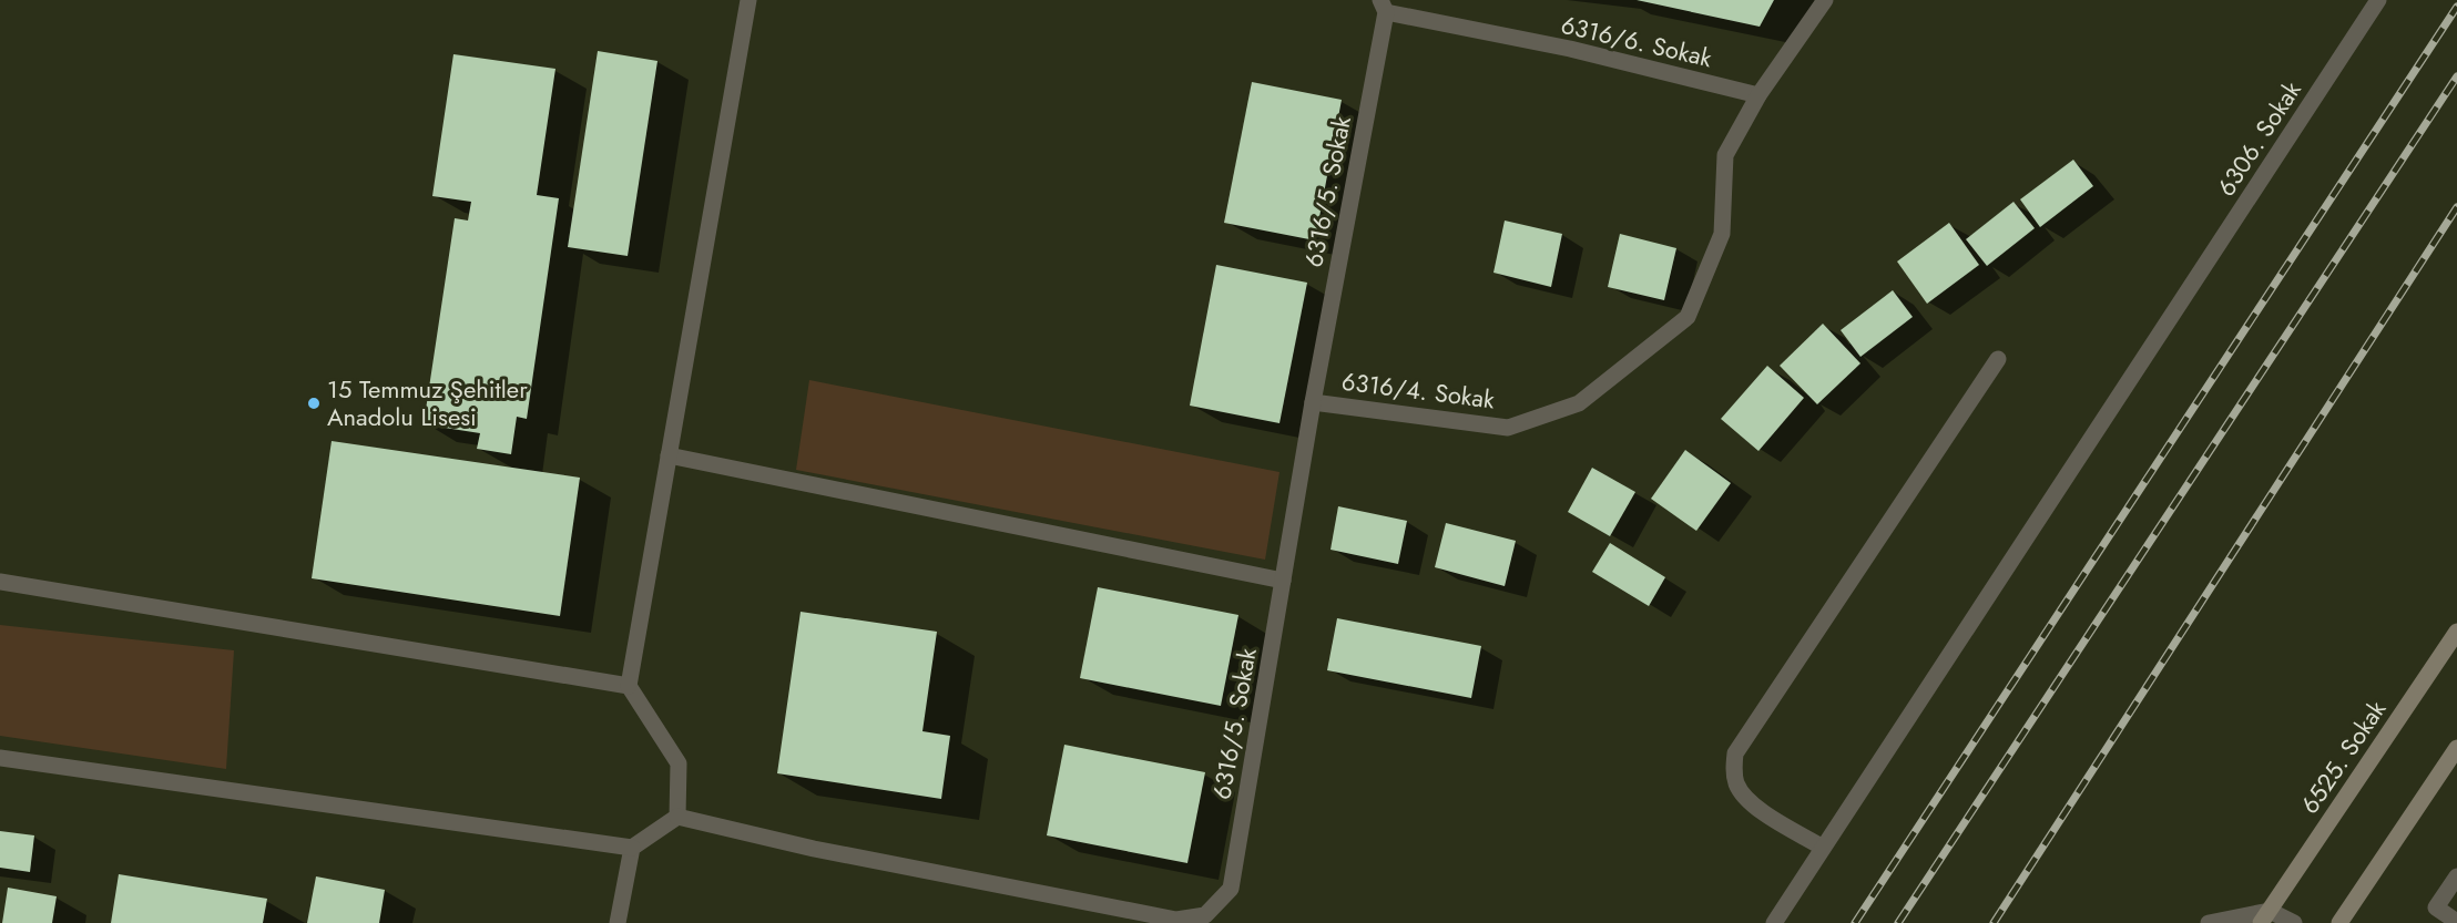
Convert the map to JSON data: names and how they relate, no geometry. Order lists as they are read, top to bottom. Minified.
{"streets":{"street":["6316/6. Sokak","6306. Sokak","6316/5. Sokak","6316/4. Sokak","6525. Sokak"]},"crossings":[["6316/6. Sokak","6316/5. Sokak"],["6316/6. Sokak","6316/4. Sokak"],["6316/5. Sokak","6316/4. Sokak"]],"places":["15 Temmuz Şehitler Anadolu Lisesi"]}
